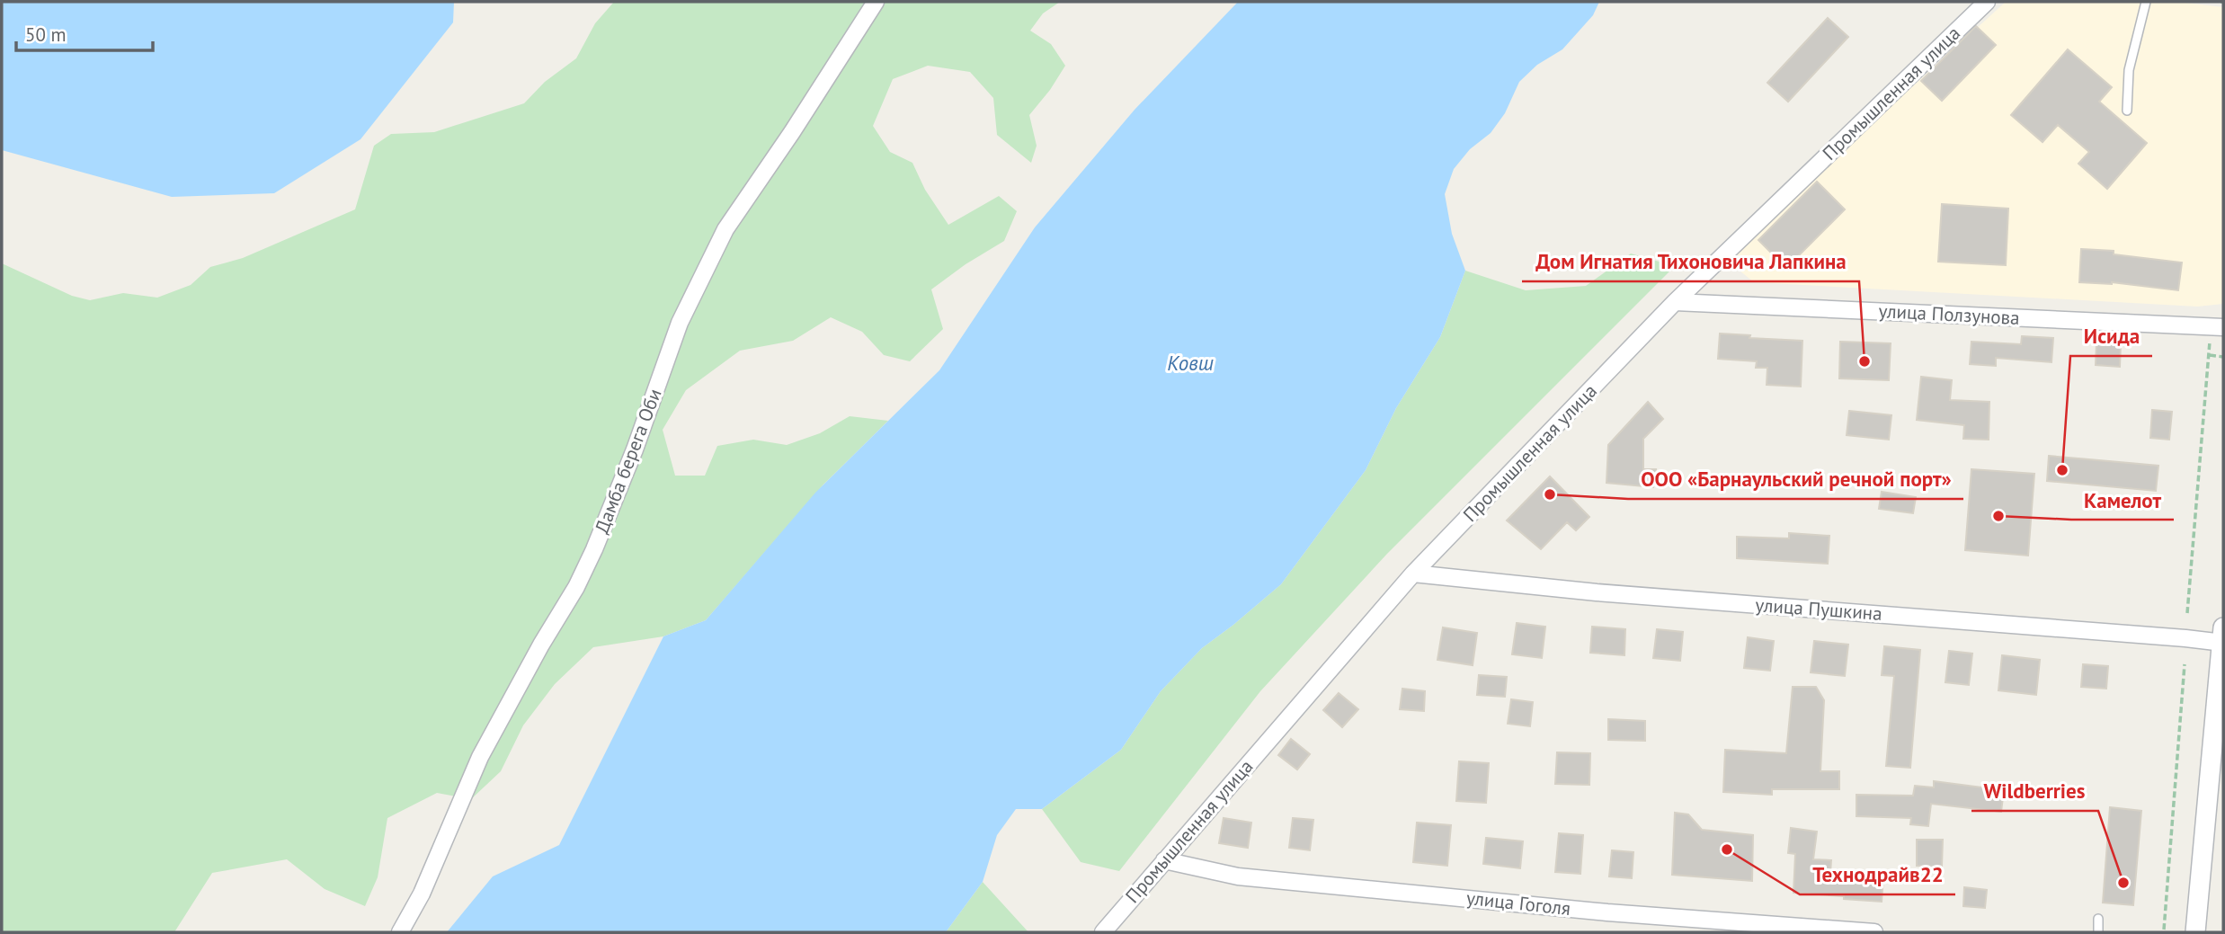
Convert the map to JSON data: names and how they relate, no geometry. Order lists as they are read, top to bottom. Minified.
{"streets":{"street":["Промышленная улица","улица Ползунова","Дамба берега Оби","улица Пушкина","улица Гоголя"]},"crossings":[["Промышленная улица","улица Ползунова"],["Промышленная улица","улица Пушкина"],["Промышленная улица","улица Гоголя"]],"water":["Ковш"],"places":["Дом Игнатия Тихоновича Лапкина","Исида","ООО «Барнаульский речной порт»","Камелот","Технодрайв22","Wildberries"],"scale_bar":"50 m"}
